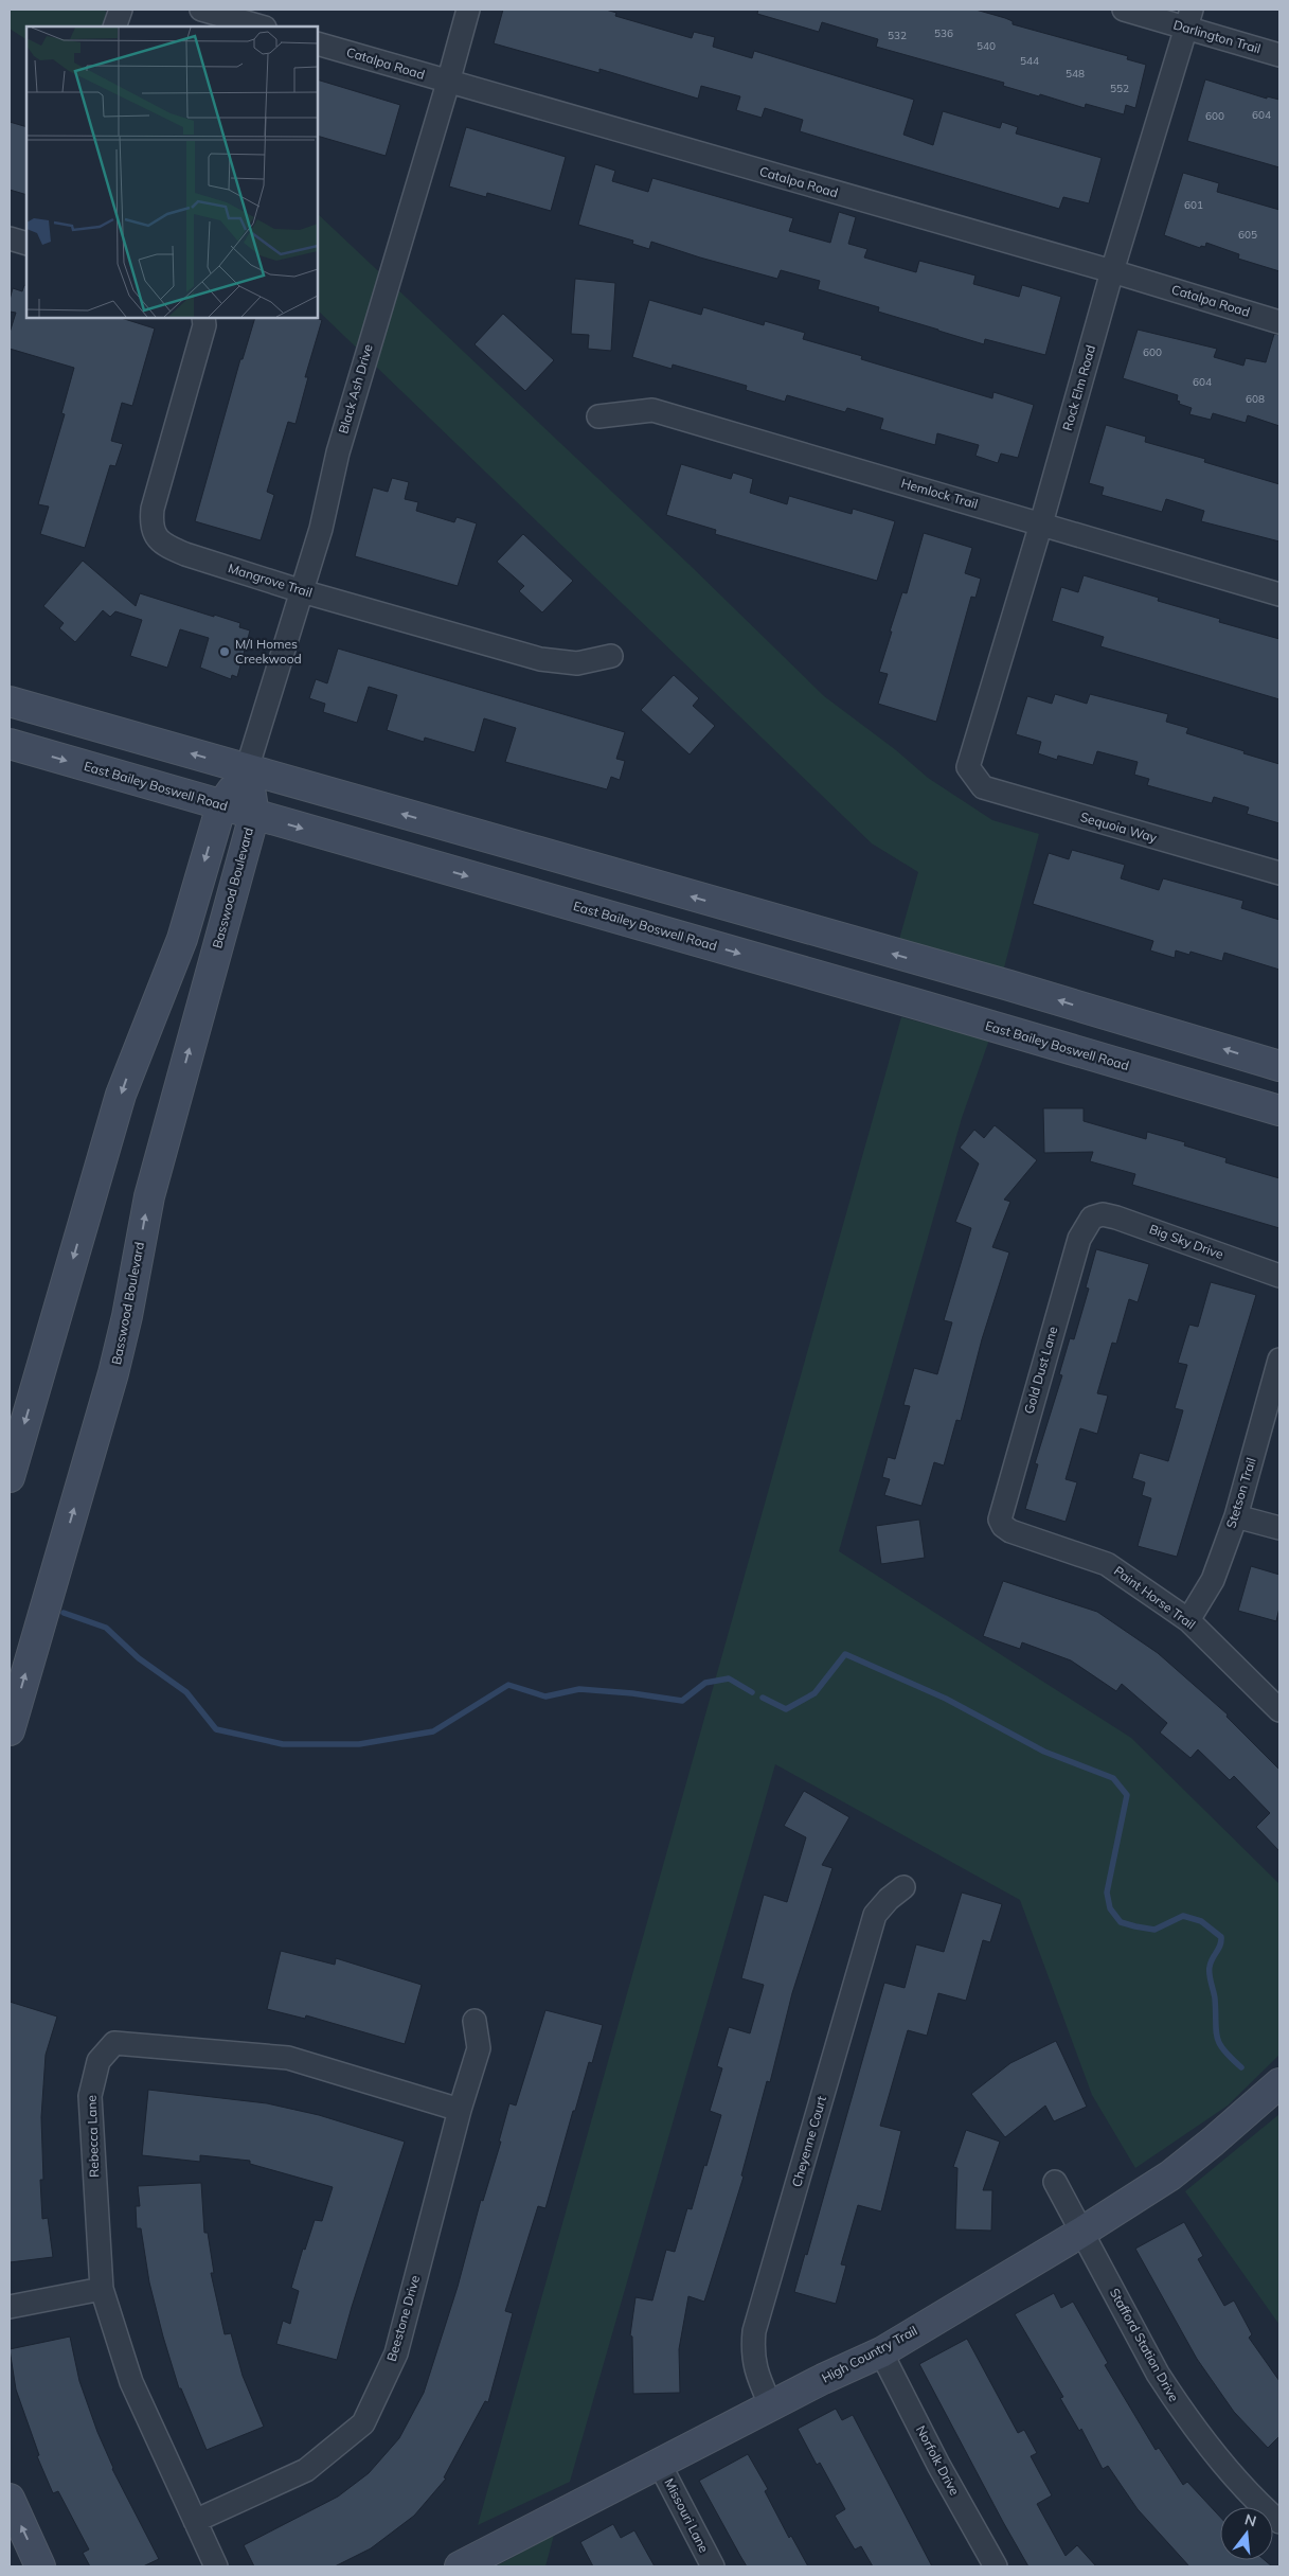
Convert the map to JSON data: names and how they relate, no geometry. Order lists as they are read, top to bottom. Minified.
{"streets":{"main road":["East Bailey Boswell Road","Basswood Boulevard","High Country Trail"],"street":["Darlington Trail","Catalpa Road","Rock Elm Road","Black Ash Drive","Hemlock Trail","Mangrove Trail","Sequoia Way","Big Sky Drive","Gold Dust Lane","Stetson Trail","Paint Horse Trail","Rebecca Lane","Cheyenne Court","Beestone Drive","Stafford Station Drive","Norfolk Drive","Missouri Lane"]},"crossings":[["Darlington Trail","Rock Elm Road"],["Catalpa Road","Rock Elm Road"],["Catalpa Road","Black Ash Drive"],["Rock Elm Road","Hemlock Trail"],["Rock Elm Road","Sequoia Way"],["Black Ash Drive","Mangrove Trail"],["Black Ash Drive","Basswood Boulevard"],["East Bailey Boswell Road","Basswood Boulevard"],["Big Sky Drive","Gold Dust Lane"],["Gold Dust Lane","Paint Horse Trail"],["Stetson Trail","Paint Horse Trail"],["Rebecca Lane","Beestone Drive"],["Cheyenne Court","High Country Trail"],["Stafford Station Drive","High Country Trail"],["High Country Trail","Norfolk Drive"],["High Country Trail","Missouri Lane"]],"places":["M/I Homes Creekwood"],"house_numbers":["536","532","540","544","548","552","604","600","601","605","600","604","608"],"north":"top"}
